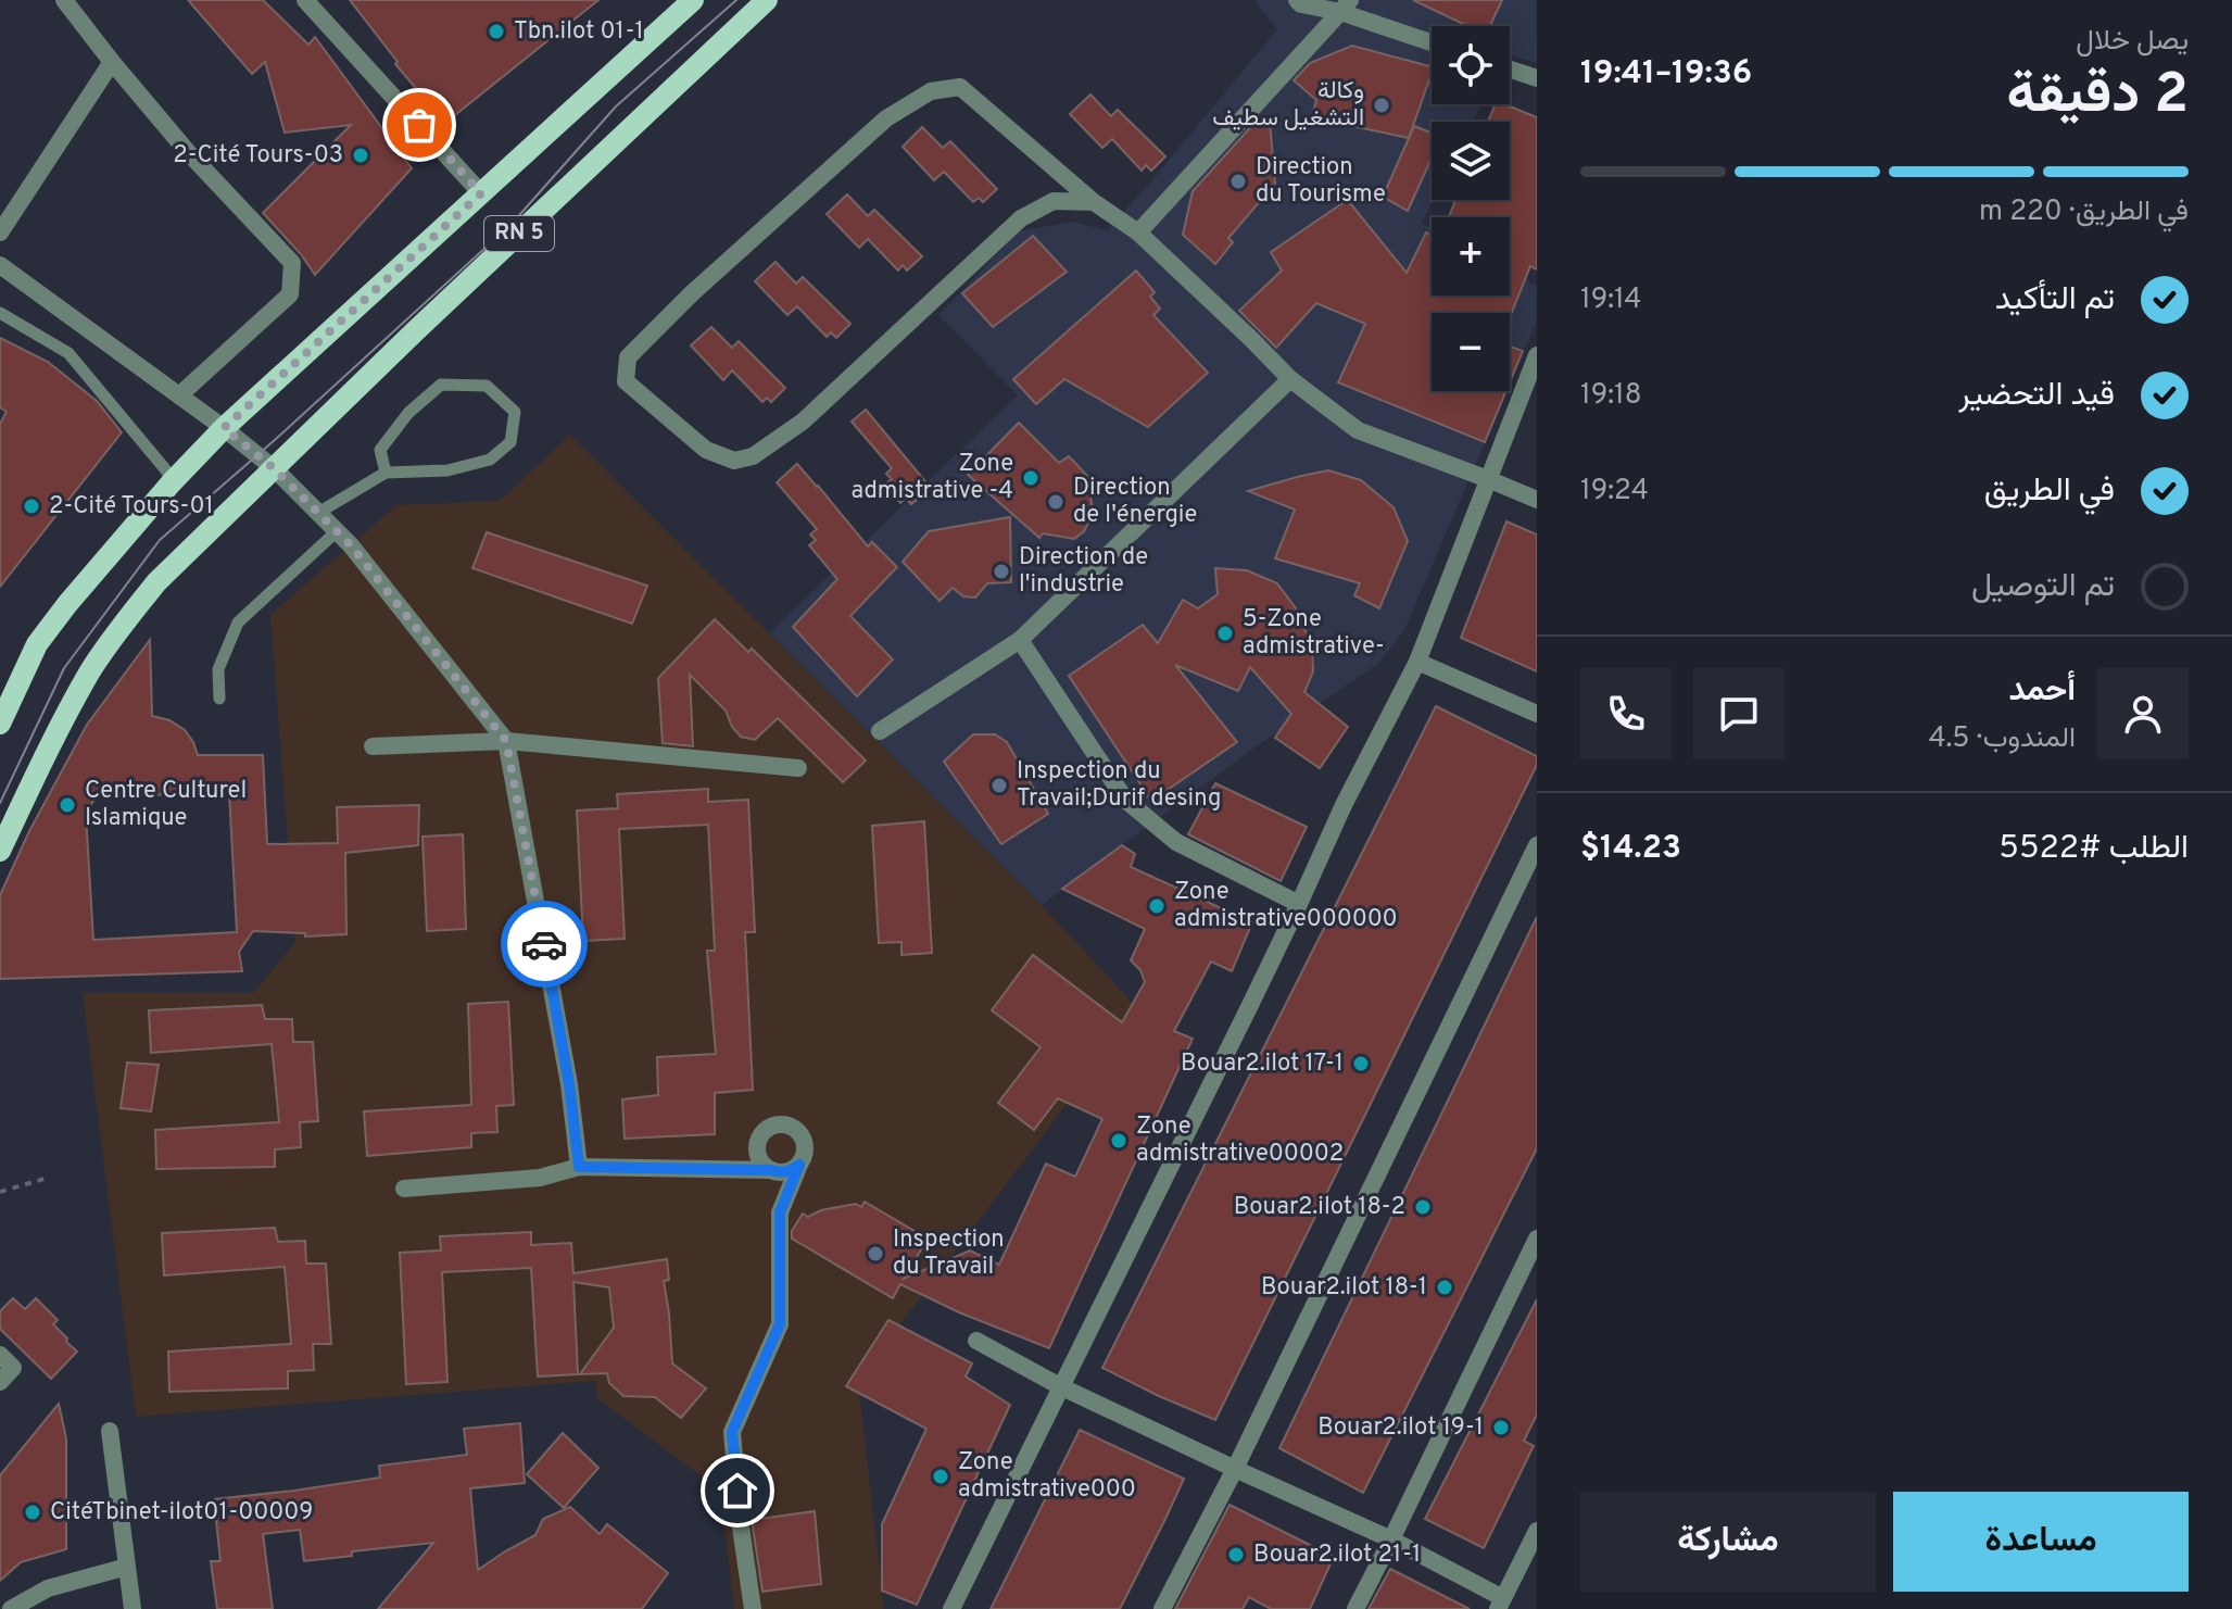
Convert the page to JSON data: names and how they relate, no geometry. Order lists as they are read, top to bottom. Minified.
{"streets":{"main road":["RN 5"]},"places":["Tbn.ilot 01-1","وكالة التشغيل سطيف","2-Cité Tours-03","Direction du Tourisme","Zone admistrative -4","Direction de l'énergie","2-Cité Tours-01","Direction de l'industrie","5-Zone admistrative-","Inspection du Travail;Durif desing","Centre Culturel Islamique","Zone admistrative000000","Bouar2.ilot 17-1","Zone admistrative00002","Bouar2.ilot 18-2","Inspection du Travail","Bouar2.ilot 18-1","Bouar2.ilot 19-1","Zone admistrative000","CitéTbinet-ilot01-00009","Bouar2.ilot 21-1"],"page":{"heading":["2 دقيقة","يصل خلال","19:36–19:41"],"panel":["أحمد","المندوب · 4.5","الطلب #5522","$14.23"],"map_buttons":["+","−"],"bar":"في الطريق · 220 m","list":[["تم التأكيد","19:14"],["قيد التحضير","19:18"],["في الطريق","19:24"],"تم التوصيل"],"buttons":["مساعدة","مشاركة"]}}
